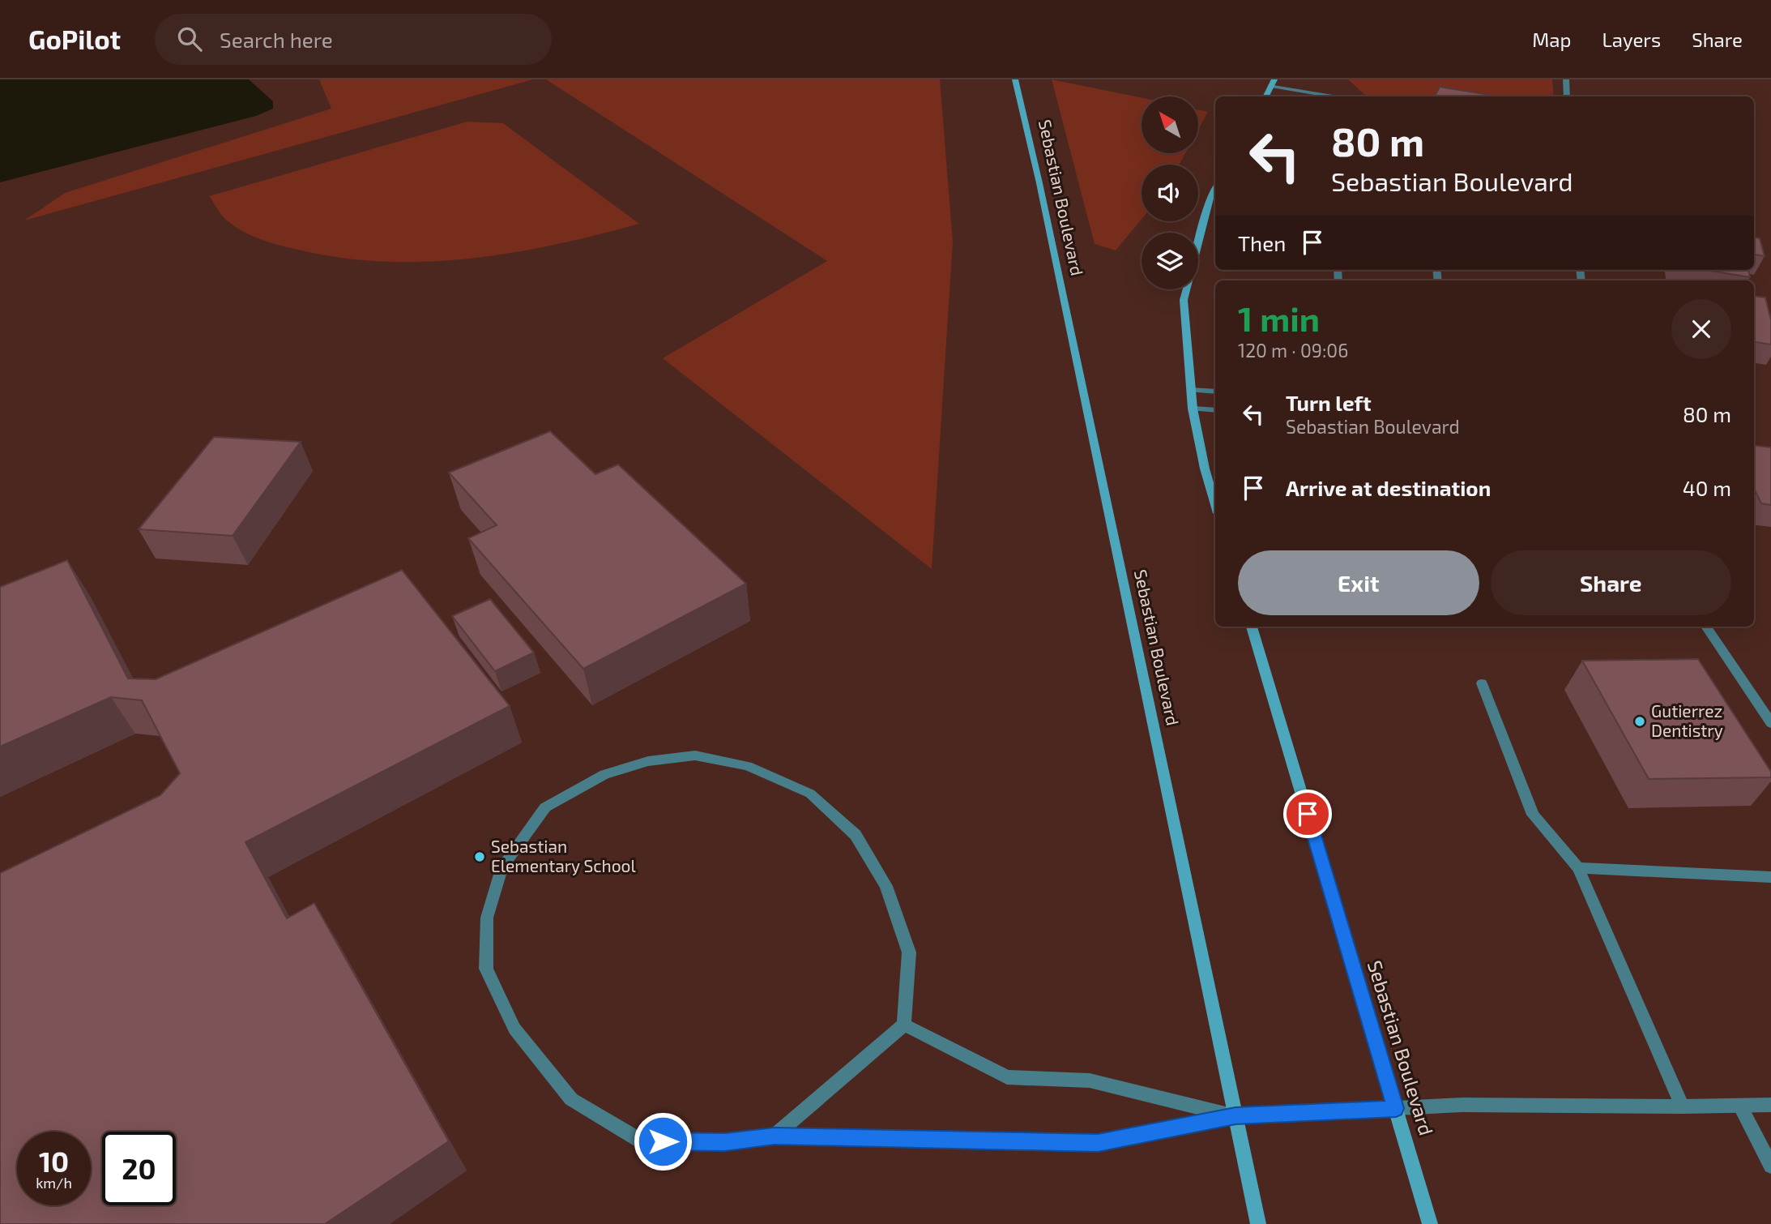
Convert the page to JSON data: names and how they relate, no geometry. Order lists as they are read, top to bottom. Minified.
{"streets":{"main road":["Sebastian Boulevard"]},"places":["Gutierrez Dentistry","Sebastian Elementary School"],"north":"top left","page":{"header":"GoPilot","search":"Search here","nav":["Map","Layers","Share"],"turn":["80 m","Sebastian Boulevard"],"then":"Then","heading":["1 min","120 m · 09:06"],"list":[{"name":"Turn left","note":"Sebastian Boulevard","value":"80 m"},{"name":"Arrive at destination","value":"40 m"}],"buttons":["Exit","Share"],"speed":"10 km/h","limit":"20"}}
